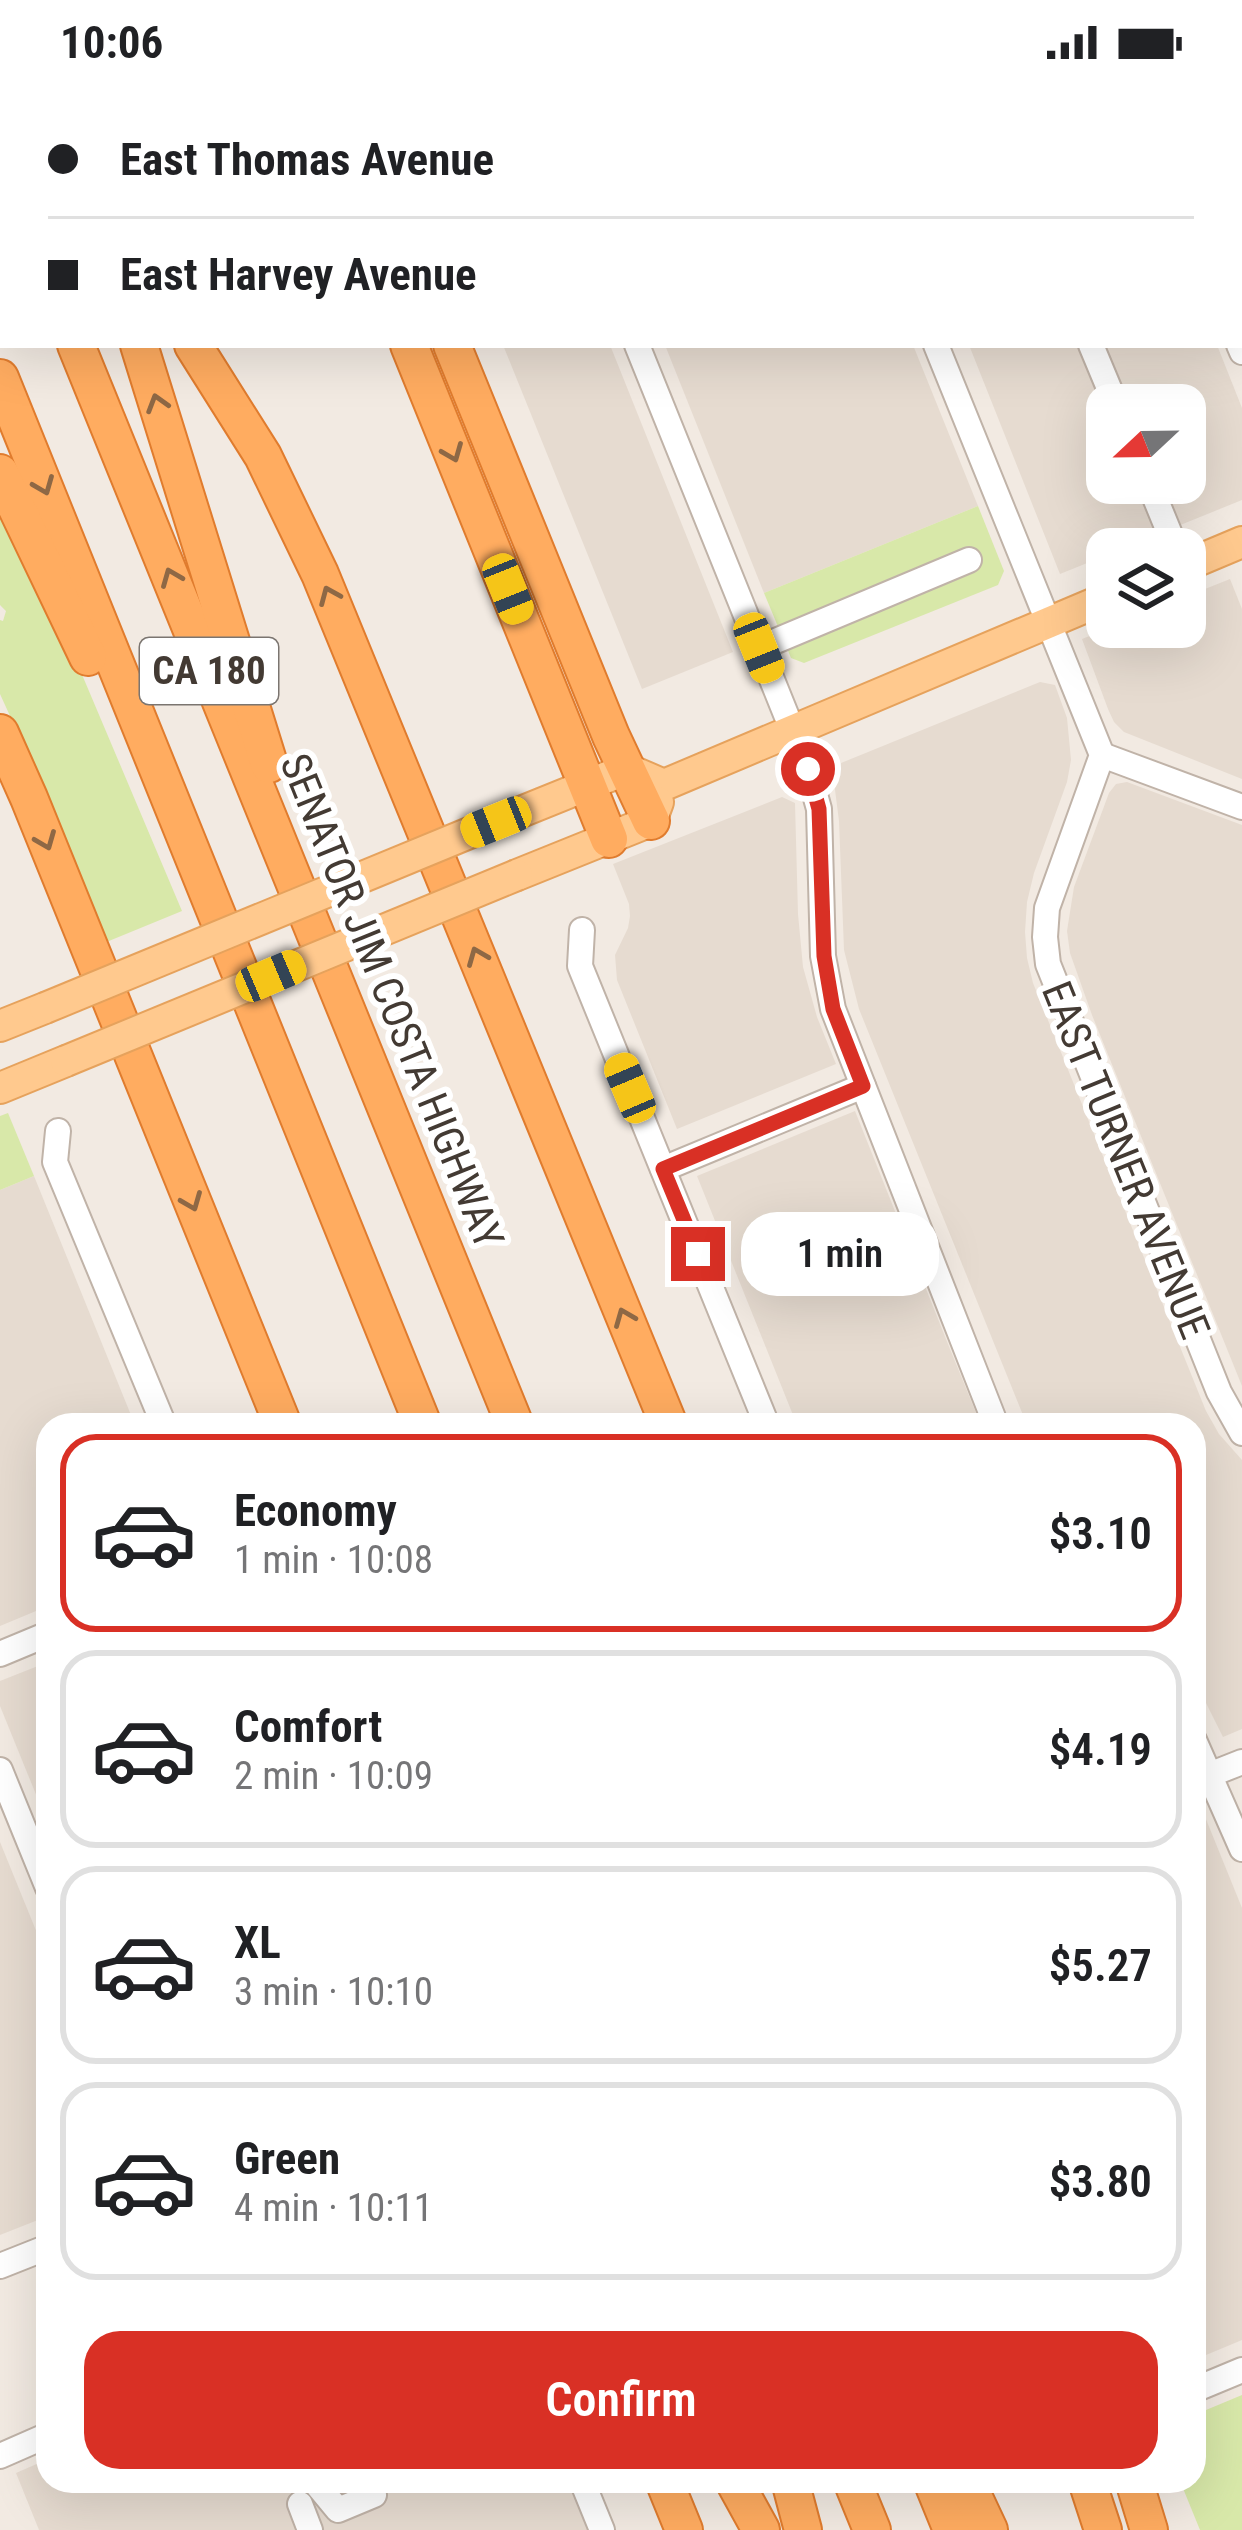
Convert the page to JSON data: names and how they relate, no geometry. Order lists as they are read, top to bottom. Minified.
{"streets":{"highway":["CA 180","SENATOR JIM COSTA HIGHWAY"],"street":["EAST TURNER AVENUE"]},"north":"left","page":{"status":"10:06","banner":["East Thomas Avenue","East Harvey Avenue"],"bubble":"1 min","list":[{"name":"Economy","note":"1 min · 10:08","value":"$3.10"},{"name":"Comfort","note":"2 min · 10:09","value":"$4.19"},{"name":"XL","note":"3 min · 10:10","value":"$5.27"},{"name":"Green","note":"4 min · 10:11","value":"$3.80"}],"buttons":"Confirm"}}
